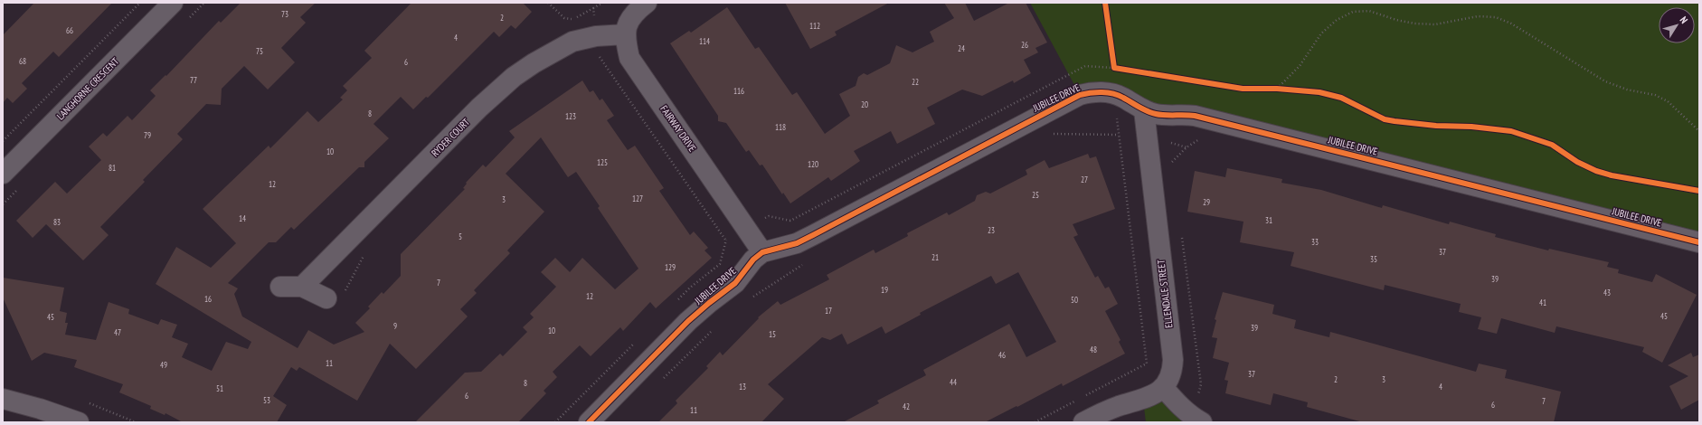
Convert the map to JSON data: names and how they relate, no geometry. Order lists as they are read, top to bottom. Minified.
{"streets":{"street":["LANGHORNE CRESCENT","JUBILEE DRIVE","FAIRWAY DRIVE","RYDER COURT","ELLENDALE STREET"]},"crossings":[["JUBILEE DRIVE","FAIRWAY DRIVE"],["JUBILEE DRIVE","ELLENDALE STREET"],["FAIRWAY DRIVE","RYDER COURT"]],"house_numbers":["73","2","112","66","4","114","26","24","75","68","6","77","22","116","20","8","123","118","79","10","125","120","81","27","12","25","127","3","29","14","31","83","23","5","33","37","21","35","129","39","7","19","43","12","16","50","41","17","45","45","9","39","10","47","15","48","46","11","49","37","2","3","44","8","13","4","51","6","53","7","6","42","11"],"north":"top right"}
